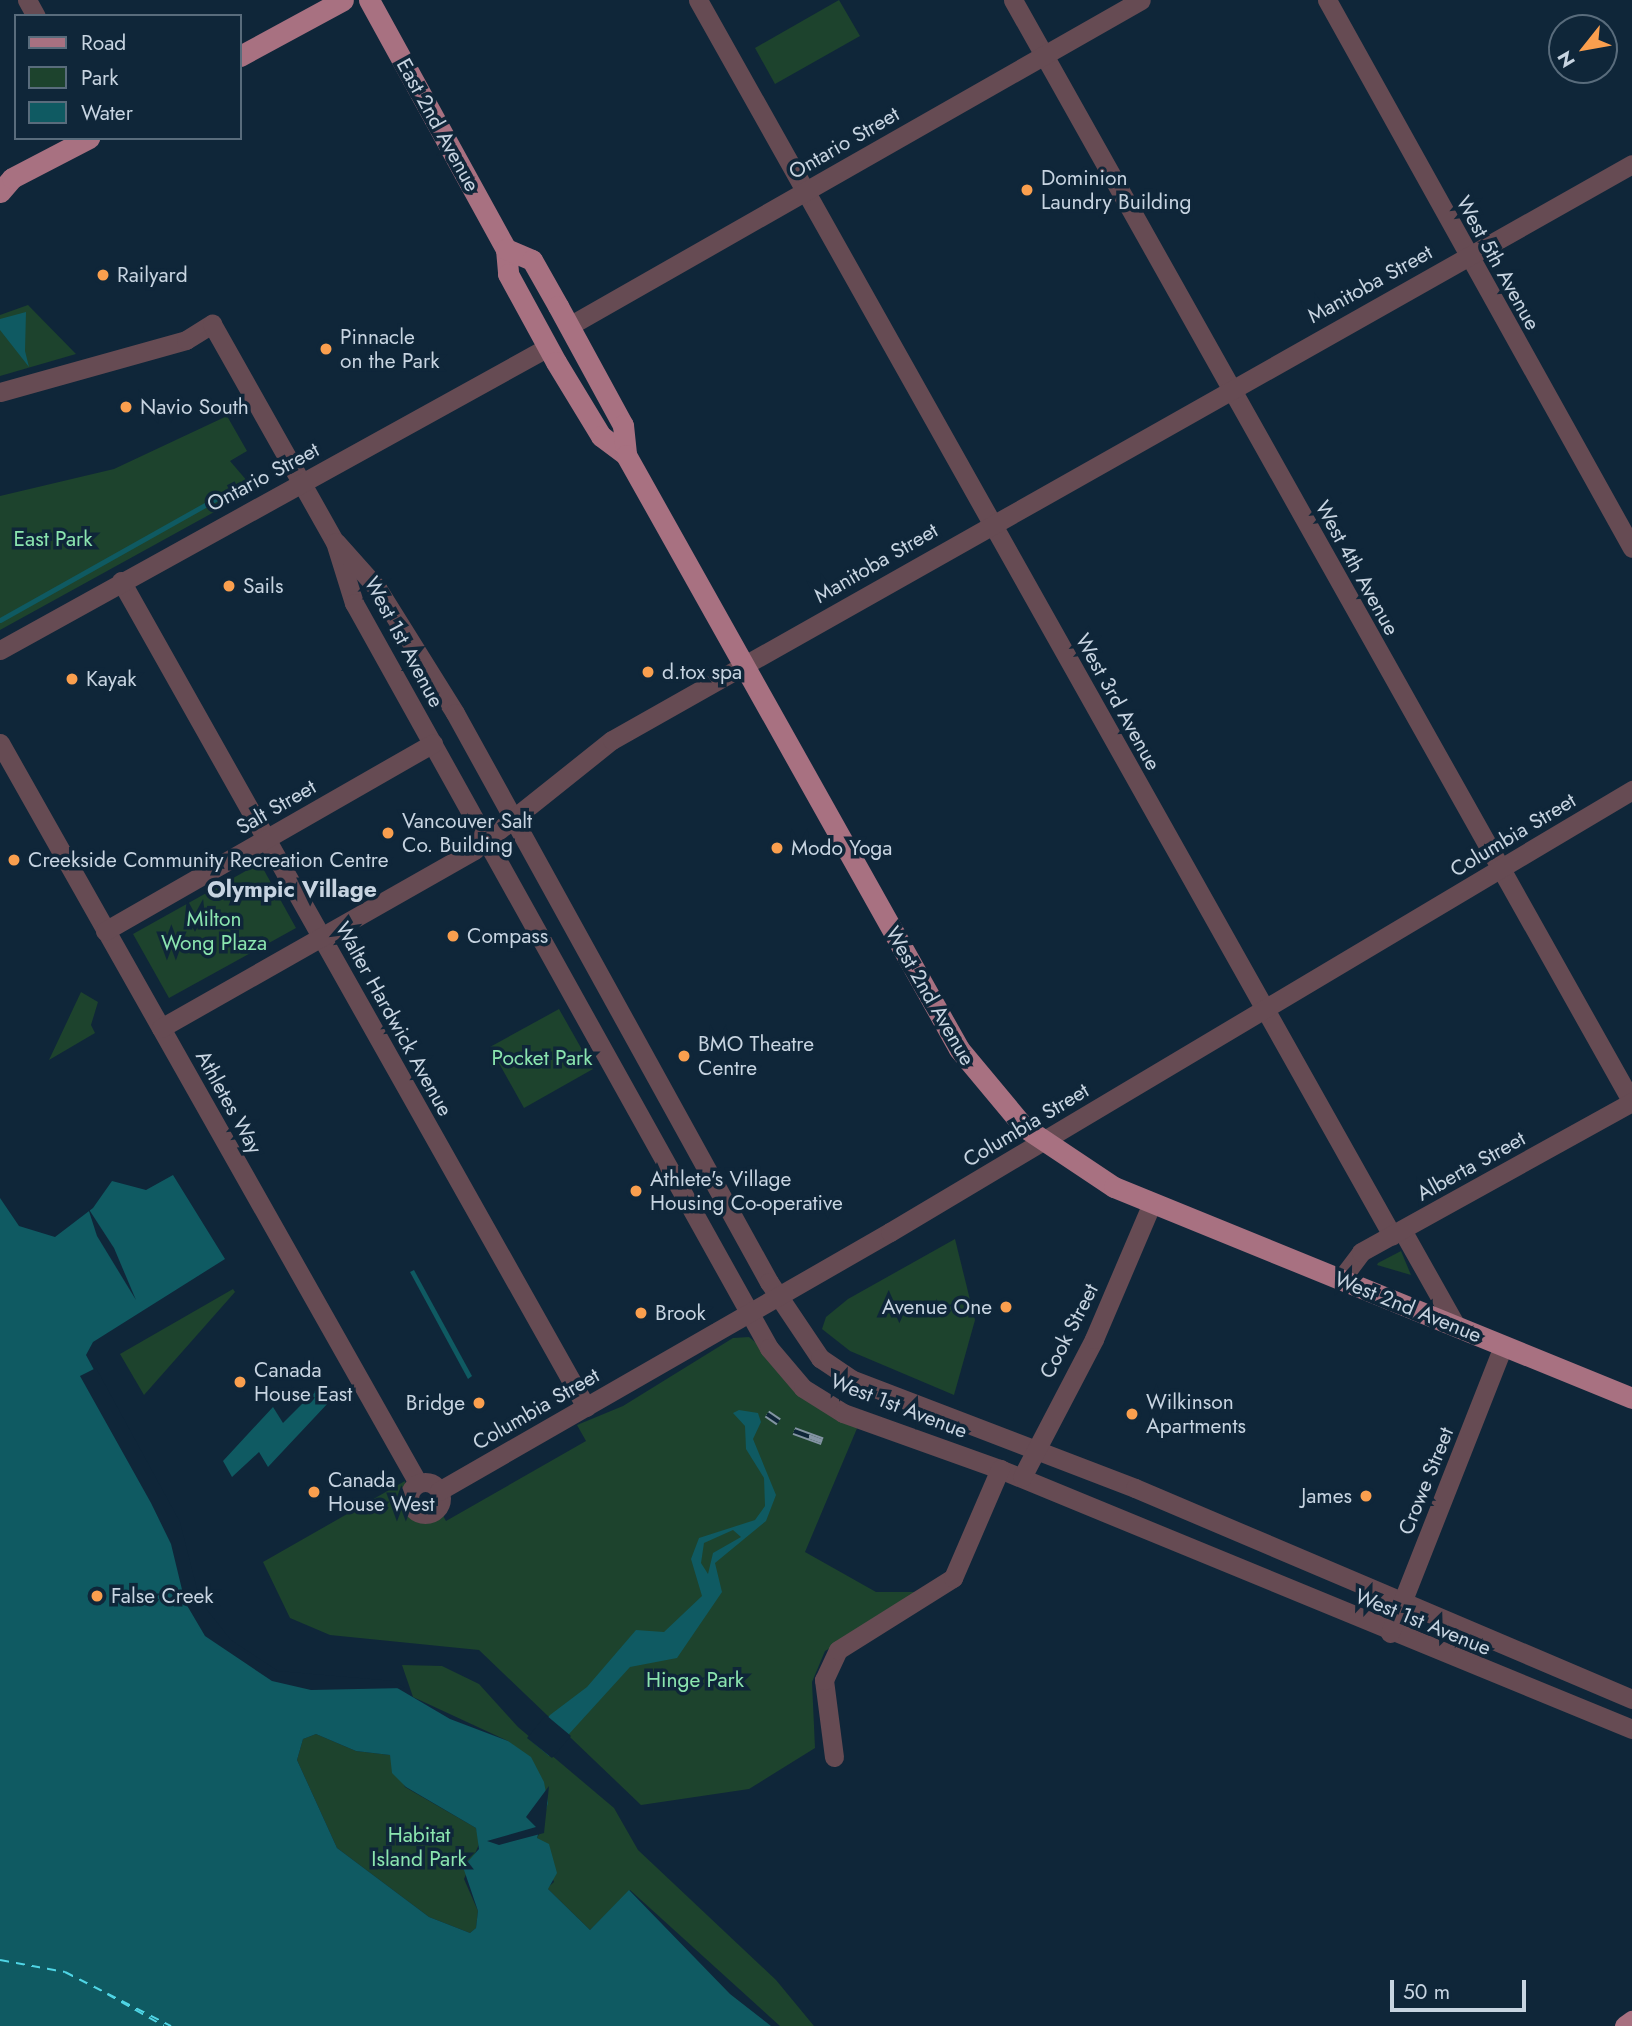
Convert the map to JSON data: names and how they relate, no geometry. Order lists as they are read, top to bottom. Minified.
{"streets":{"main road":["East 2nd Avenue","West 2nd Avenue"],"street":["Ontario Street","West 5th Avenue","Manitoba Street","West 4th Avenue","West 1st Avenue","West 3rd Avenue","Salt Street","Columbia Street","Walter Hardwick Avenue","Athletes Way","Alberta Street","Cook Street","Crowe Street"]},"crossings":[["East 2nd Avenue","Ontario Street"],["East 2nd Avenue","West 2nd Avenue"],["Ontario Street","West 4th Avenue"],["Ontario Street","West 3rd Avenue"],["Ontario Street","West 2nd Avenue"],["Ontario Street","Walter Hardwick Avenue"],["West 5th Avenue","Manitoba Street"],["Manitoba Street","West 4th Avenue"],["Manitoba Street","West 1st Avenue"],["Manitoba Street","West 3rd Avenue"],["Manitoba Street","West 2nd Avenue"],["Manitoba Street","Walter Hardwick Avenue"],["Manitoba Street","Athletes Way"],["West 4th Avenue","Columbia Street"],["West 4th Avenue","Alberta Street"],["West 1st Avenue","Salt Street"],["West 1st Avenue","Columbia Street"],["West 1st Avenue","Cook Street"],["West 1st Avenue","Crowe Street"],["West 3rd Avenue","Columbia Street"],["West 3rd Avenue","West 2nd Avenue"],["West 3rd Avenue","Alberta Street"],["Salt Street","Walter Hardwick Avenue"],["Salt Street","Athletes Way"],["Columbia Street","West 2nd Avenue"],["Columbia Street","Walter Hardwick Avenue"],["Columbia Street","Athletes Way"],["West 2nd Avenue","Alberta Street"],["West 2nd Avenue","Cook Street"],["West 2nd Avenue","Crowe Street"]],"districts":["Olympic Village"],"parks":["East Park","Milton Wong Plaza","Pocket Park","Hinge Park","Habitat Island Park"],"places":["Dominion Laundry Building","Railyard","Pinnacle on the Park","Navio South","Sails","d.tox spa","Kayak","Vancouver Salt Co. Building","Modo Yoga","Creekside Community Recreation Centre","Compass","BMO Theatre Centre","Athlete's Village Housing Co-operative","Avenue One","Brook","Canada House East","Bridge","Wilkinson Apartments","Canada House West","James","False Creek"],"legend":["Road","Park","Water"],"scale_bar":"50 m","north":"bottom left"}
